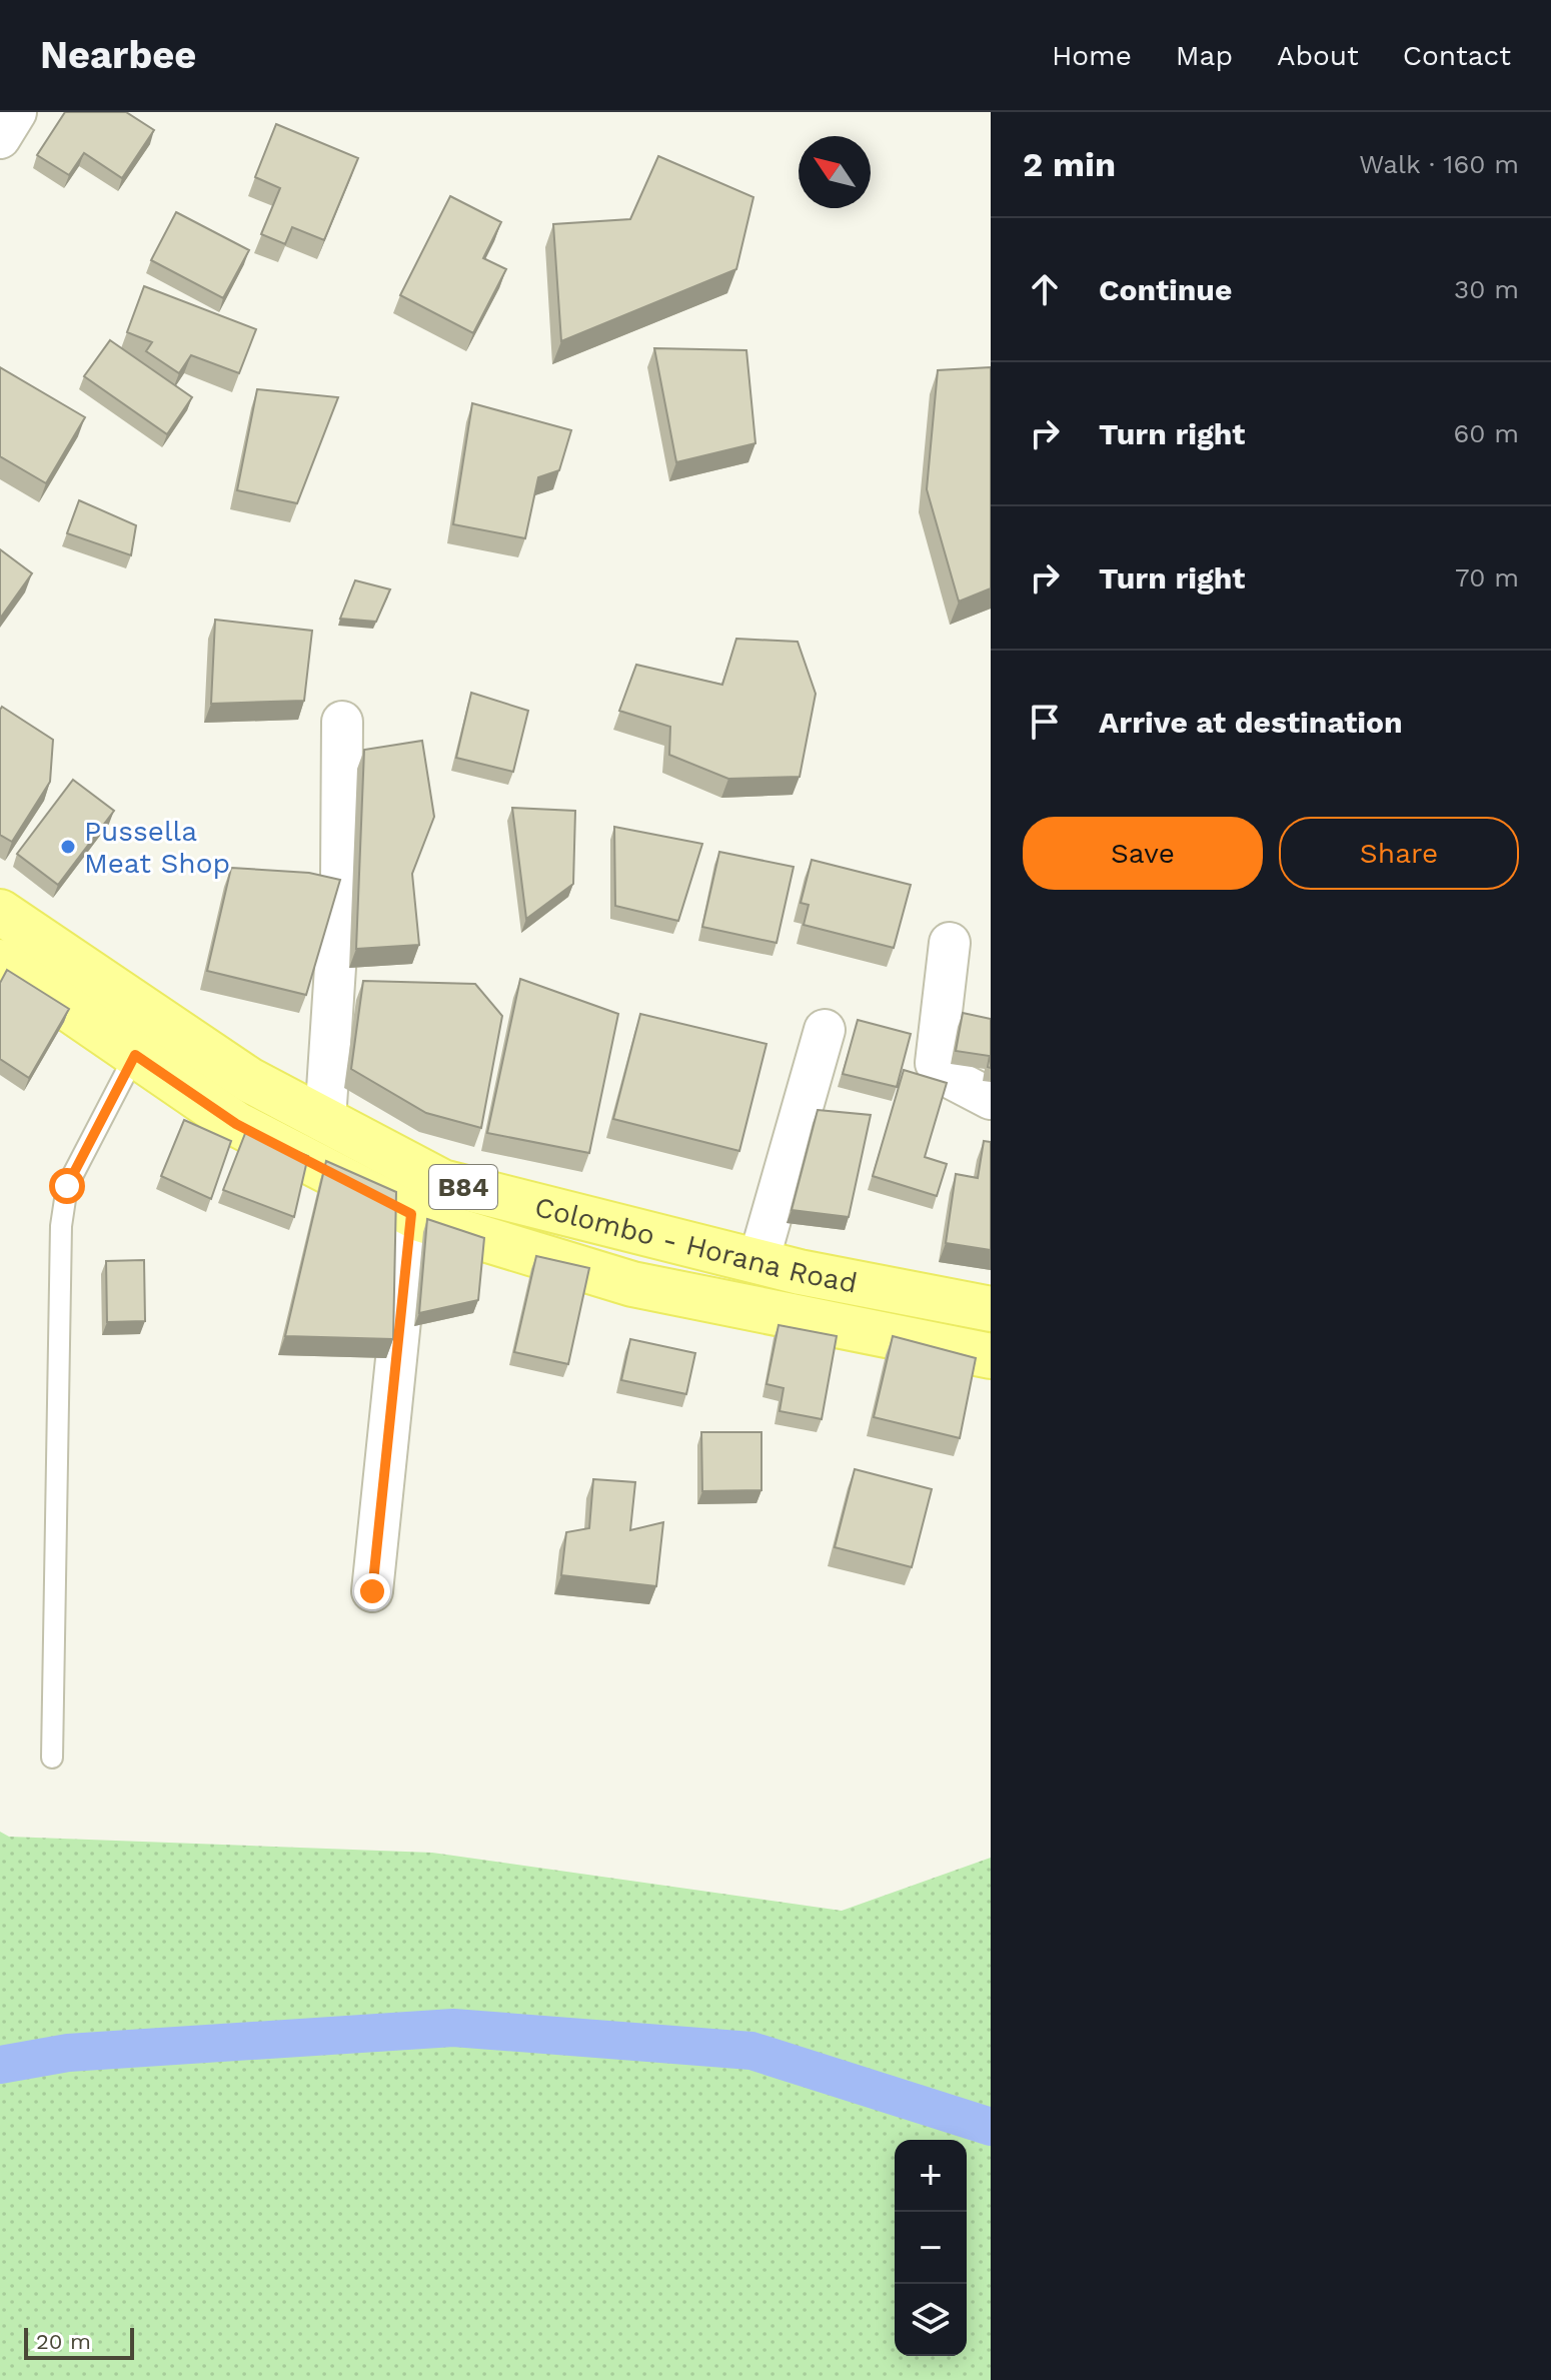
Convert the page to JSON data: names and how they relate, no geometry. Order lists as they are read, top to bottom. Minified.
{"streets":{"main road":["B84","Colombo - Horana Road"]},"places":["Pussella Meat Shop"],"scale_bar":"20 m","north":"top left","page":{"header":"Nearbee","nav":["Home","Map","About","Contact"],"heading":["2 min","Walk · 160 m"],"list":[["Continue","30 m"],["Turn right","60 m"],["Turn right","70 m"],"Arrive at destination"],"buttons":["Save","Share"],"map_buttons":["+","−"],"scale":"20 m"}}
